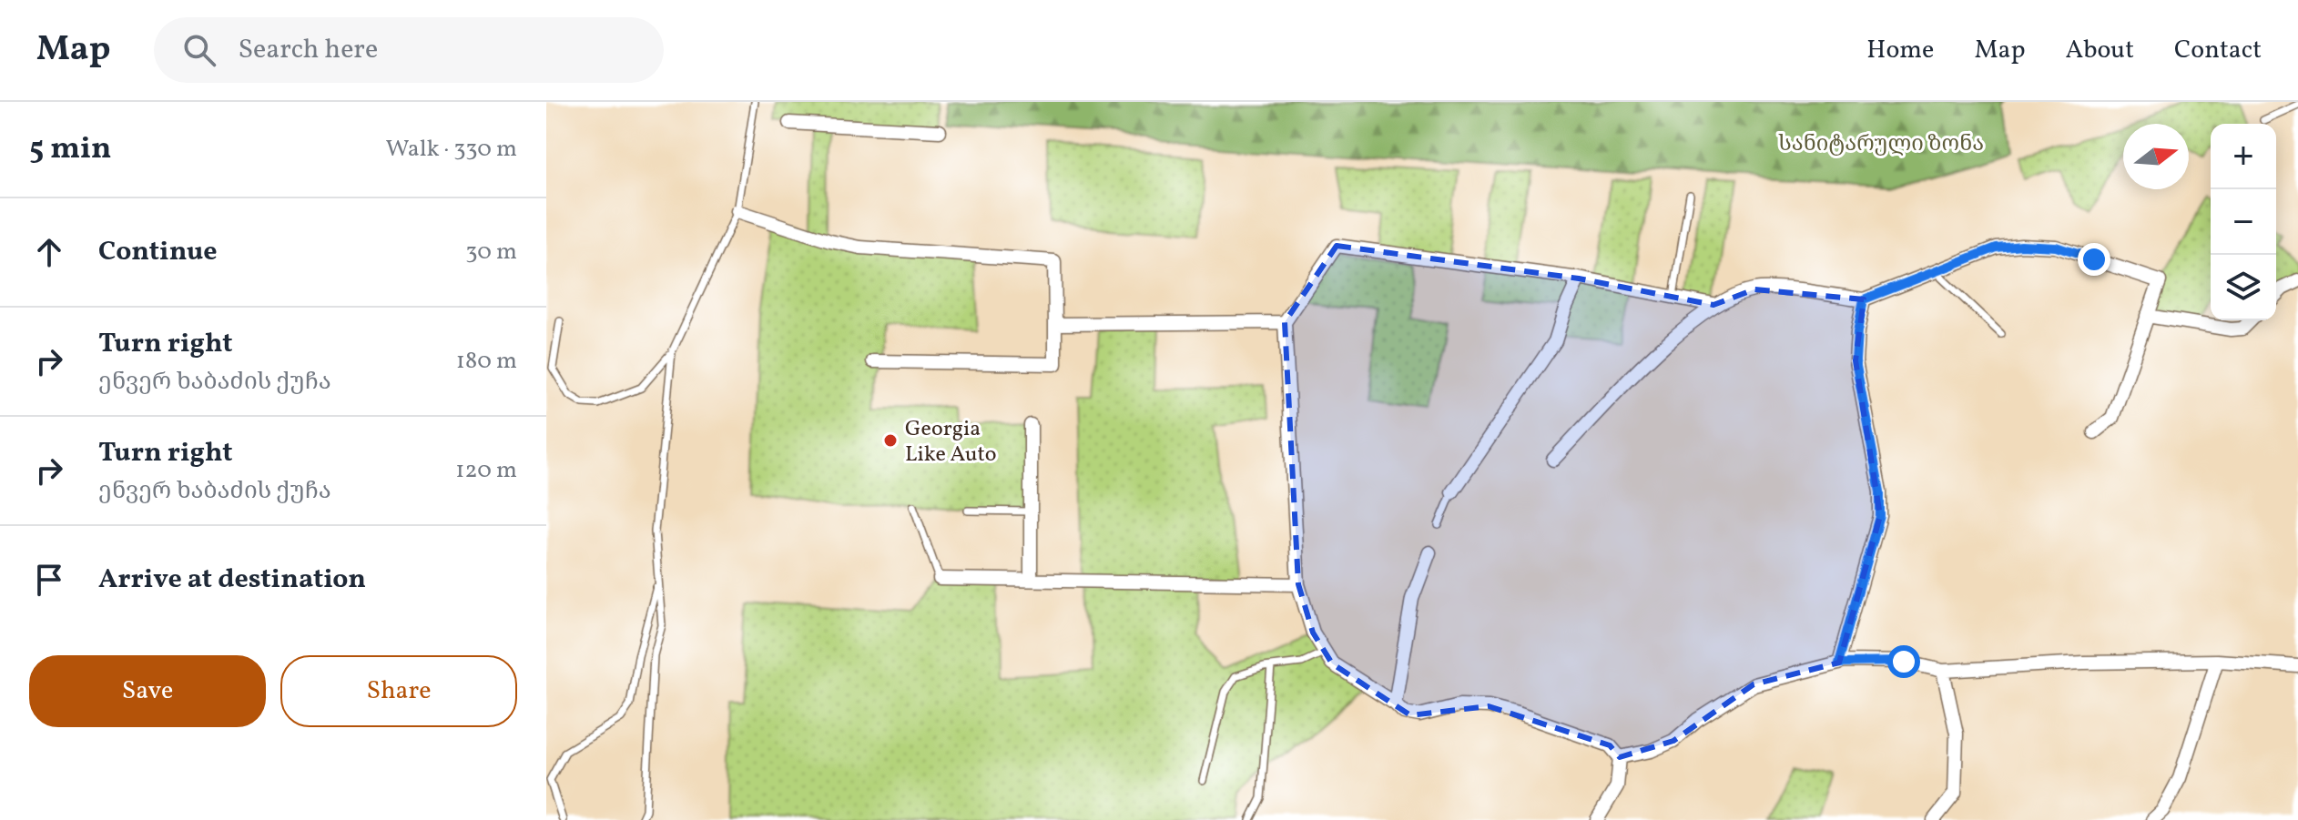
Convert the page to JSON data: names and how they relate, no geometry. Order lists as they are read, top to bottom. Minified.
{"parks":["სანიტარული ზონა"],"places":["Georgia Like Auto"],"north":"right","page":{"header":"Map","search":"Search here","nav":["Home","Map","About","Contact"],"heading":["5 min","Walk · 330 m"],"map_buttons":["+","−"],"list":[["Continue","30 m"],["Turn right","ენვერ ხაბაძის ქუჩა","180 m"],["Turn right","ენვერ ხაბაძის ქუჩა","120 m"],"Arrive at destination"],"buttons":["Save","Share"]}}
